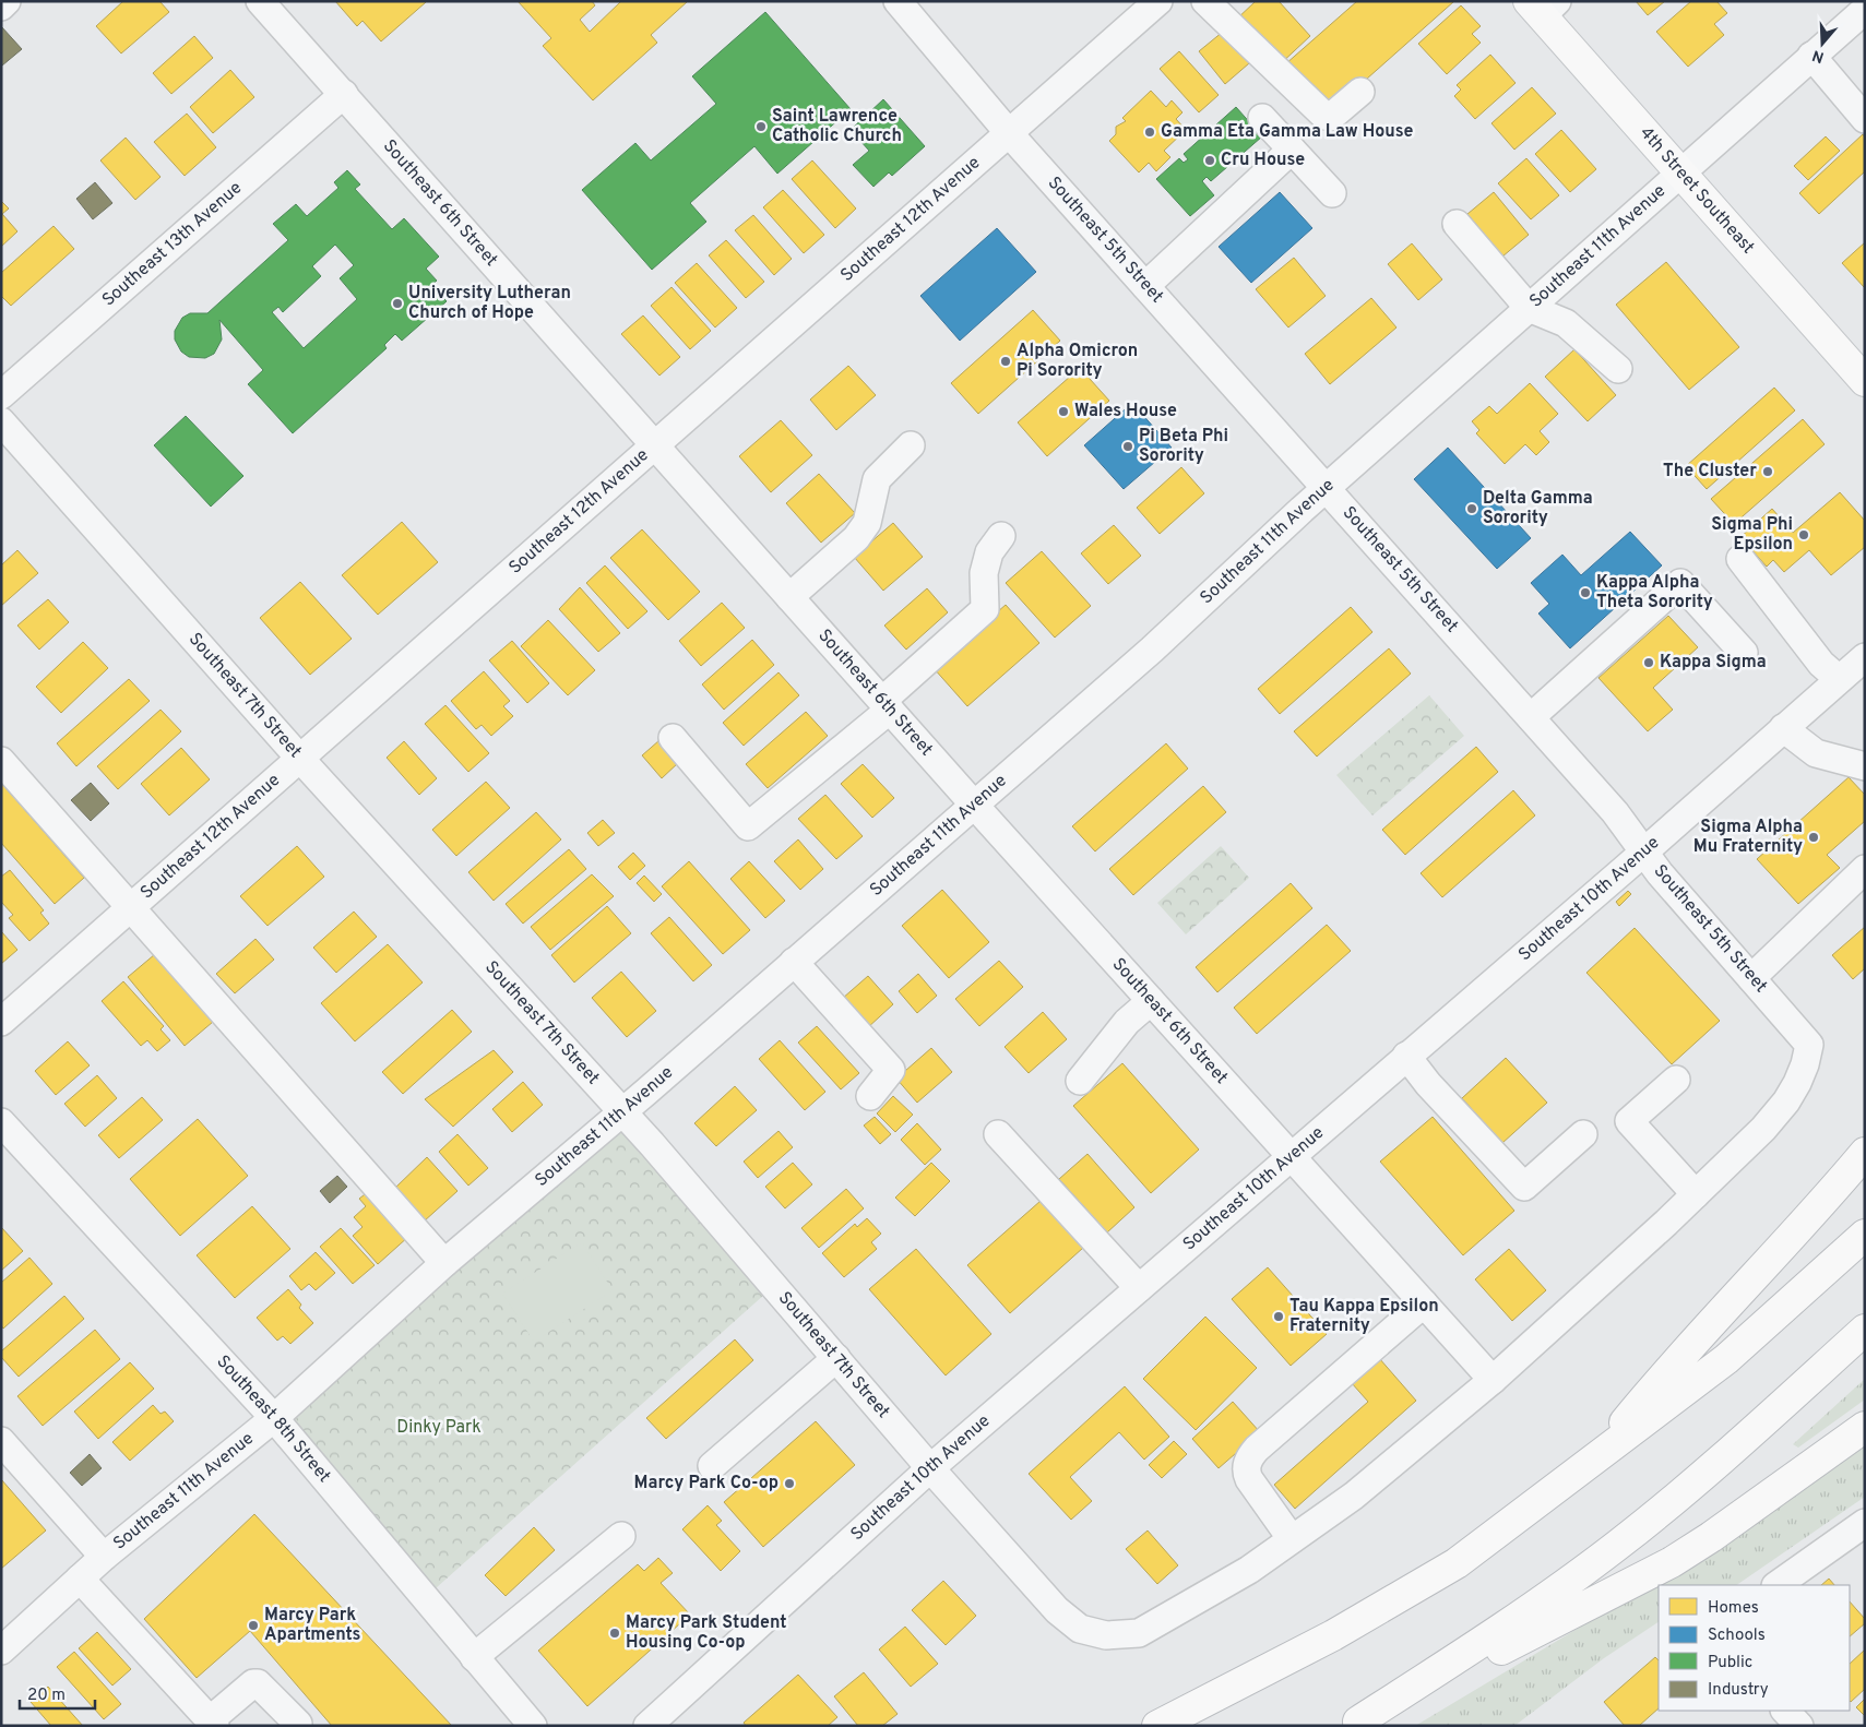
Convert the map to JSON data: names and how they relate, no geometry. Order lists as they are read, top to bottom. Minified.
{"streets":{"main road":["4th Street Southeast"],"street":["Southeast 6th Street","Southeast 12th Avenue","Southeast 5th Street","Southeast 13th Avenue","Southeast 11th Avenue","Southeast 7th Street","Southeast 10th Avenue","Southeast 8th Street"]},"crossings":[["4th Street Southeast","Southeast 11th Avenue"],["Southeast 6th Street","Southeast 12th Avenue"],["Southeast 6th Street","Southeast 13th Avenue"],["Southeast 6th Street","Southeast 11th Avenue"],["Southeast 6th Street","Southeast 10th Avenue"],["Southeast 12th Avenue","Southeast 5th Street"],["Southeast 12th Avenue","Southeast 7th Street"],["Southeast 5th Street","Southeast 11th Avenue"],["Southeast 5th Street","Southeast 10th Avenue"],["Southeast 11th Avenue","Southeast 7th Street"],["Southeast 11th Avenue","Southeast 8th Street"],["Southeast 7th Street","Southeast 10th Avenue"]],"parks":["Dinky Park"],"places":["Saint Lawrence Catholic Church","Gamma Eta Gamma Law House","Cru House","University Lutheran Church of Hope","Alpha Omicron Pi Sorority","Wales House","Pi Beta Phi Sorority","The Cluster","Delta Gamma Sorority","Sigma Phi Epsilon","Kappa Alpha Theta Sorority","Kappa Sigma","Sigma Alpha Mu Fraternity","Tau Kappa Epsilon Fraternity","Marcy Park Co-op","Marcy Park Apartments","Marcy Park Student Housing Co-op"],"legend":["Homes","Schools","Public","Industry"],"scale_bar":"20 m","north":"bottom"}
